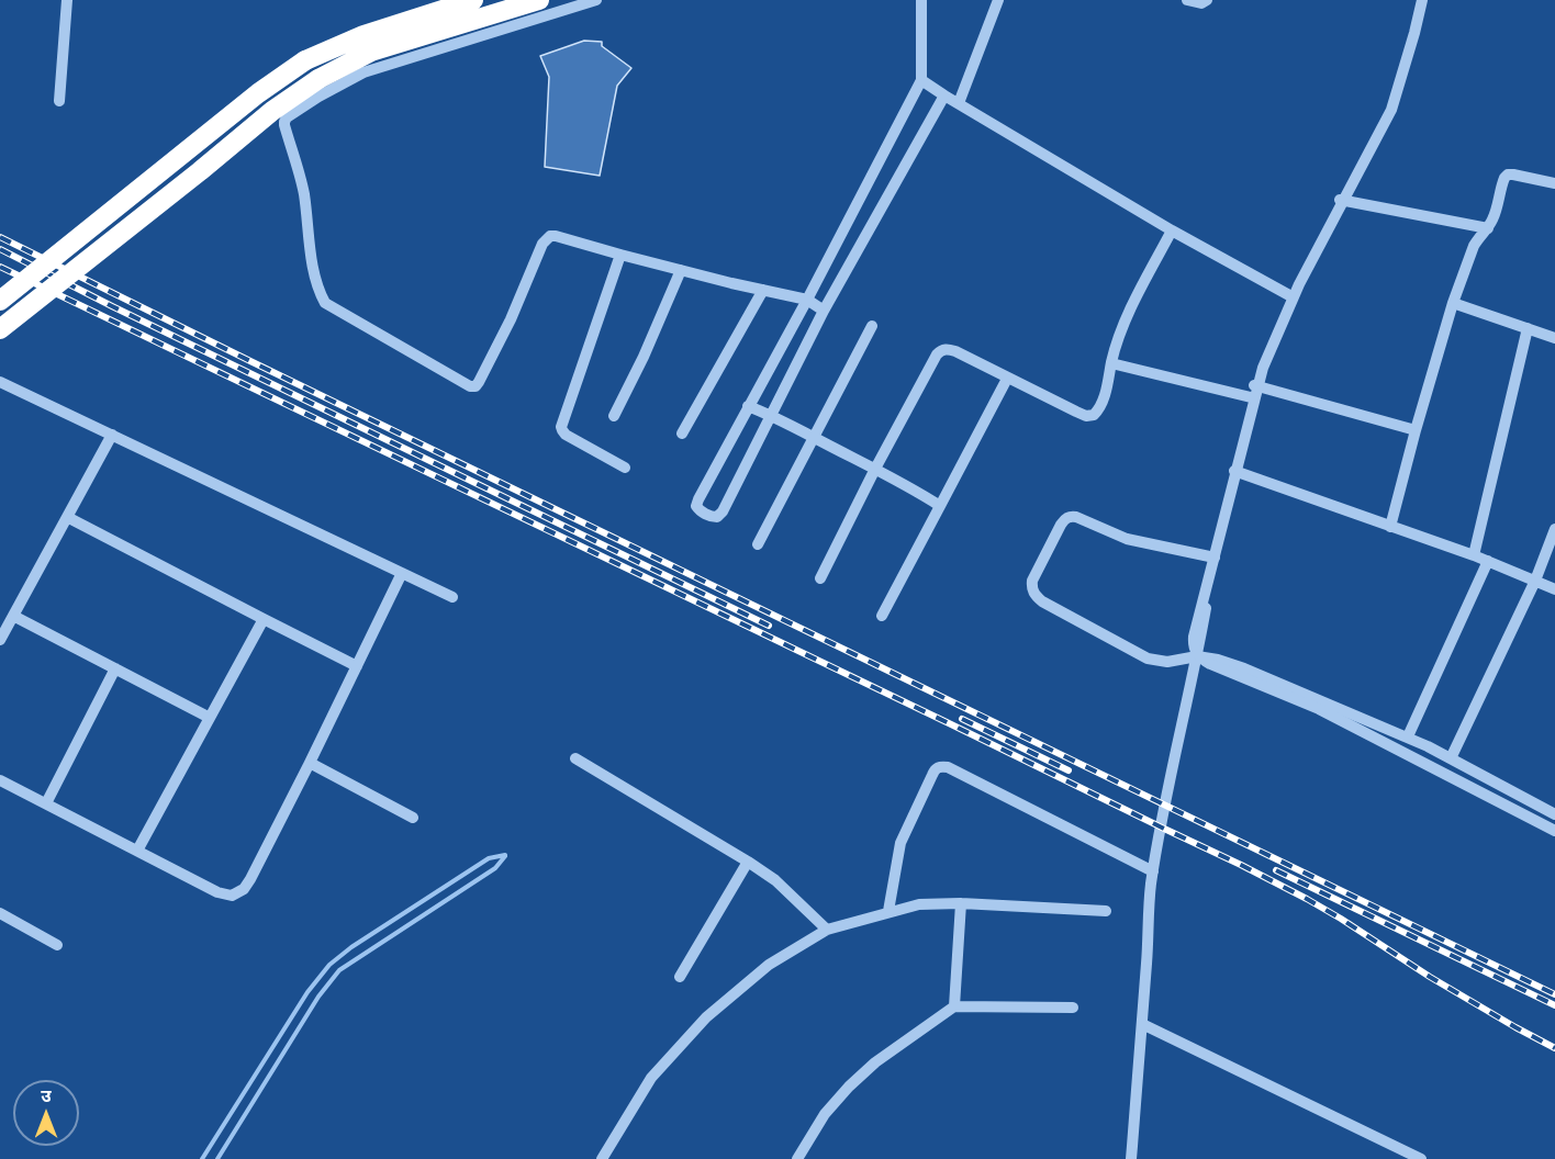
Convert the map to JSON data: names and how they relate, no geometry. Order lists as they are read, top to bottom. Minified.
{"north":"top"}
